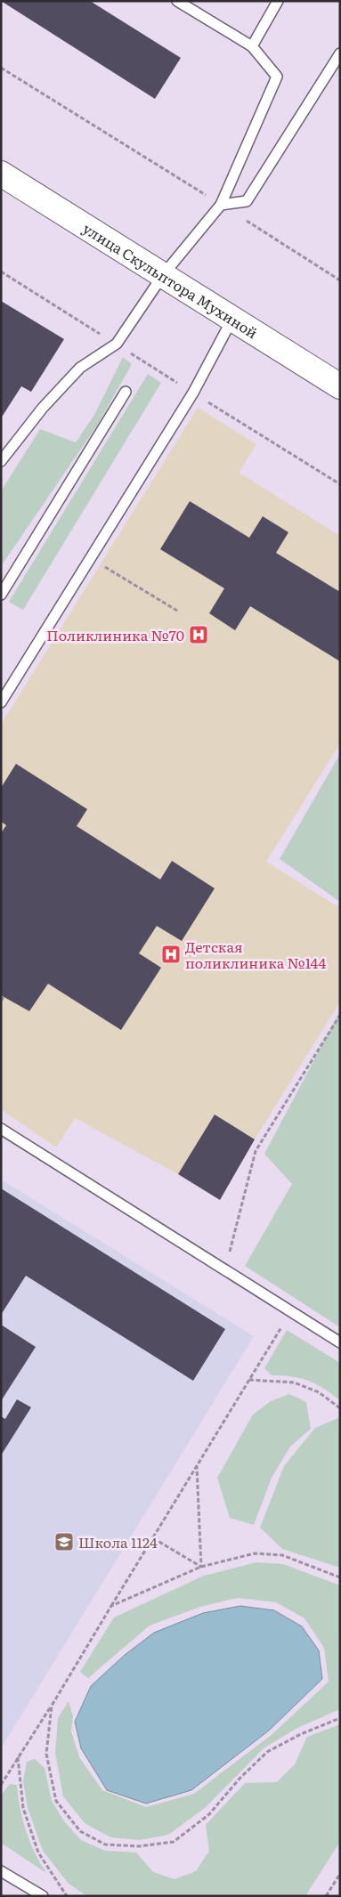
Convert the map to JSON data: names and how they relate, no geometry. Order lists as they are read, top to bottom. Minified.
{"streets":{"street":["улица Скульптора Мухиной"]},"places":{"hospital":["Поликлиника №70","Детская поликлиника №144"],"school or university":["Школа 1124"]}}
